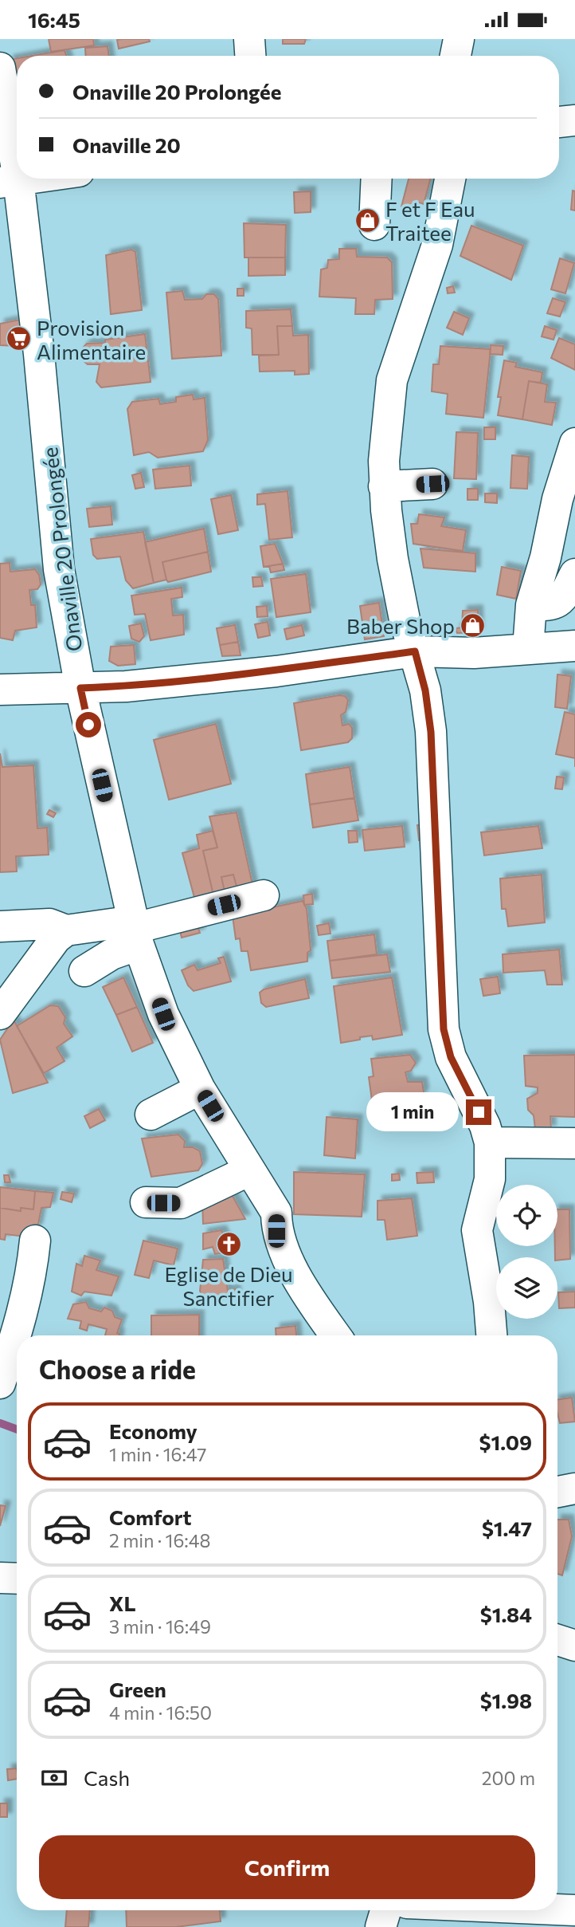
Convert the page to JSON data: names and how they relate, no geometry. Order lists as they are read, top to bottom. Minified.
{"streets":{"street":["Onaville 20 Prolongée"]},"places":{"shop":["F et F Eau Traitee","Baber Shop"],"supermarket":["Provision Alimentaire"],"church":["Eglise de Dieu Sanctifier"]},"page":{"status":"16:45","banner":["Onaville 20 Prolongée","Onaville 20"],"bubble":"1 min","heading":"Choose a ride","list":[{"name":"Economy","note":"1 min · 16:47","value":"$1.09"},{"name":"Comfort","note":"2 min · 16:48","value":"$1.47"},{"name":"XL","note":"3 min · 16:49","value":"$1.84"},{"name":"Green","note":"4 min · 16:50","value":"$1.98"}],"pay":["Cash","200 m"],"buttons":"Confirm"}}
